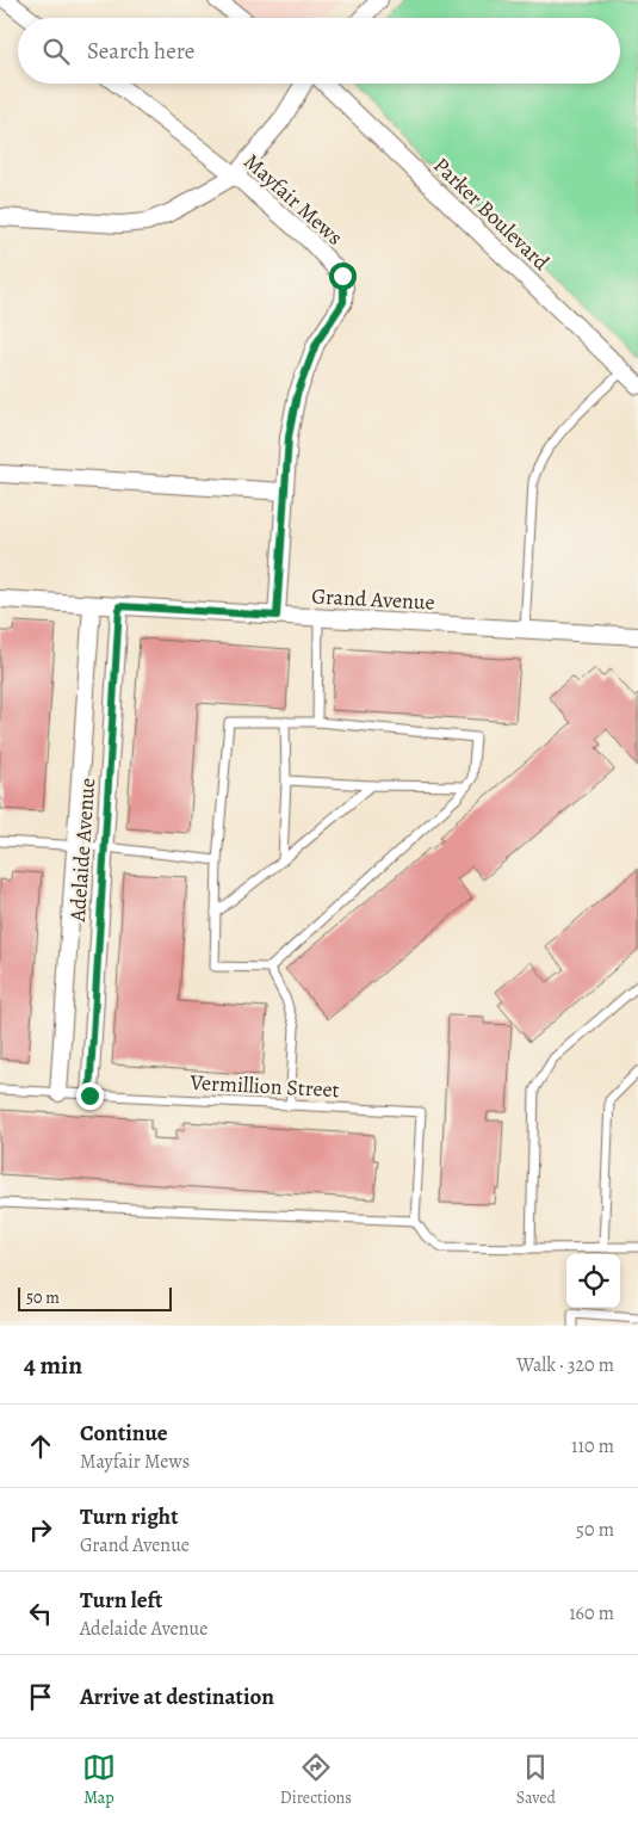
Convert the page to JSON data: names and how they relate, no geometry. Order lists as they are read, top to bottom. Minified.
{"streets":{"street":["Mayfair Mews","Parker Boulevard","Grand Avenue","Adelaide Avenue"],"lane":["Vermillion Street"]},"crossings":[["Mayfair Mews","Grand Avenue"],["Grand Avenue","Adelaide Avenue"],["Adelaide Avenue","Vermillion Street"]],"scale_bar":"50 m","page":{"search":"Search here","scale":"50 m","heading":["4 min","Walk · 320 m"],"list":[["Continue","Mayfair Mews","110 m"],["Turn right","Grand Avenue","50 m"],["Turn left","Adelaide Avenue","160 m"],"Arrive at destination"],"nav":["Map","Directions","Saved"]}}
